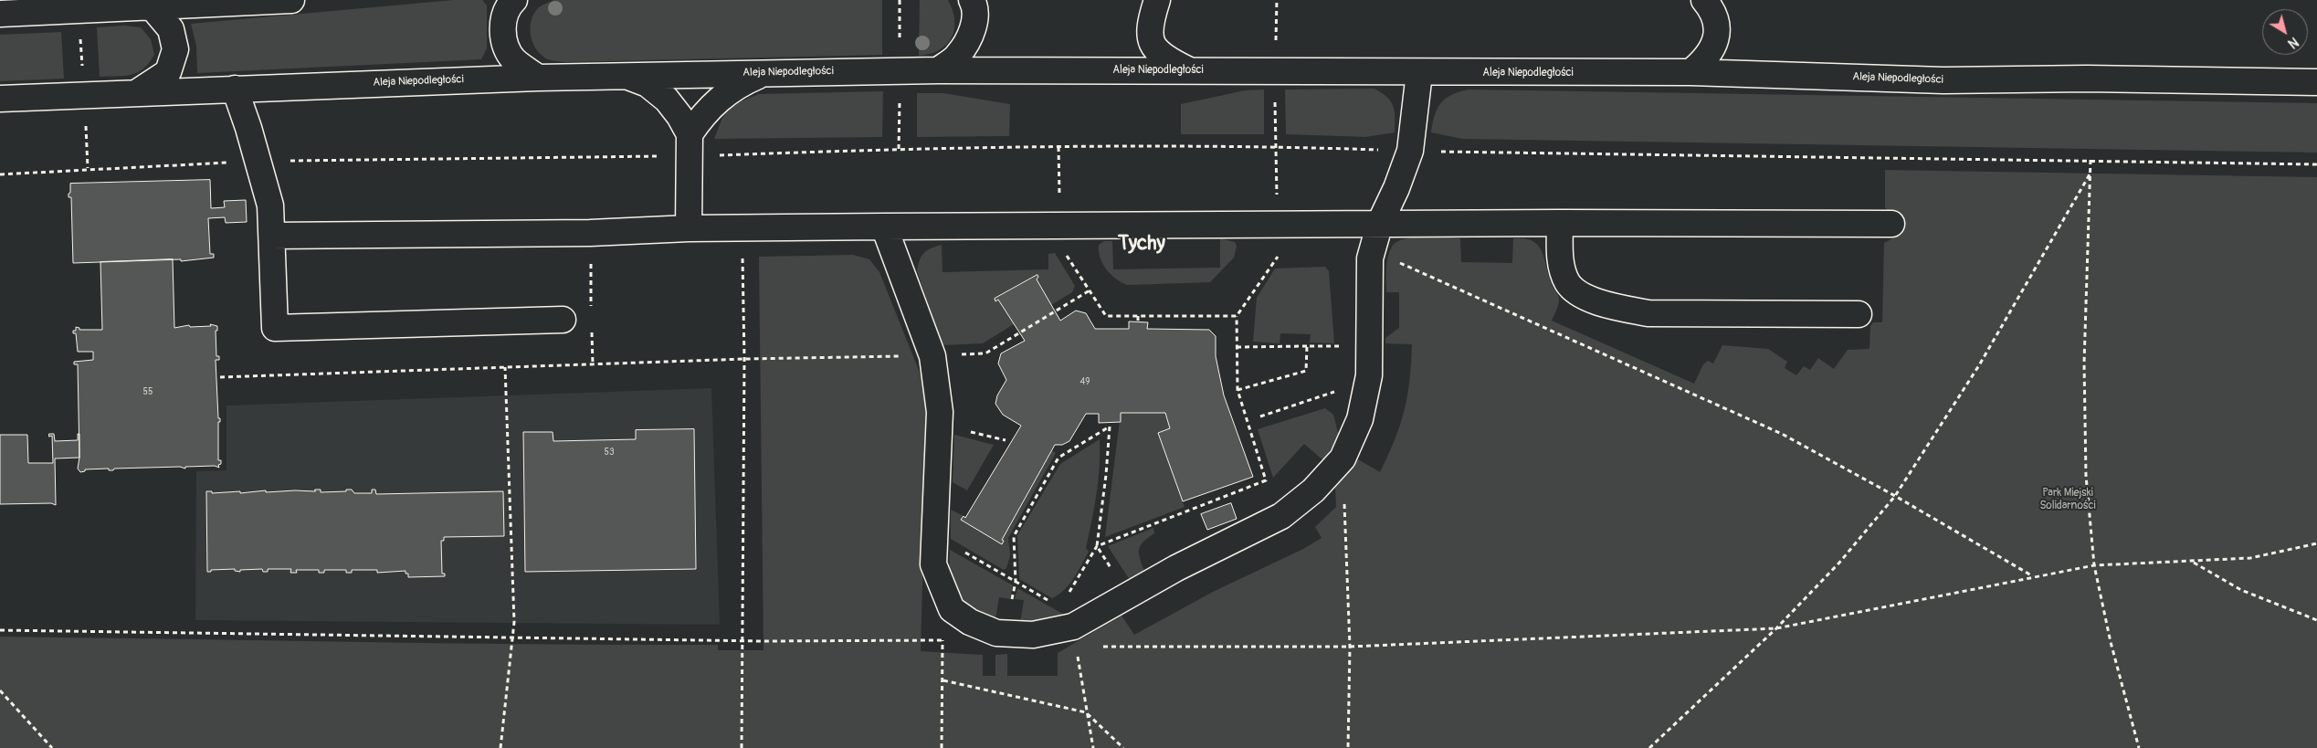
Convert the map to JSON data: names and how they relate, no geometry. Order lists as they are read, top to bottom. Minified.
{"streets":{"street":["Aleja Niepodległości"]},"districts":["Tychy"],"parks":["Park Miejski Solidarności"],"house_numbers":["49","55","53"],"north":"bottom right"}
